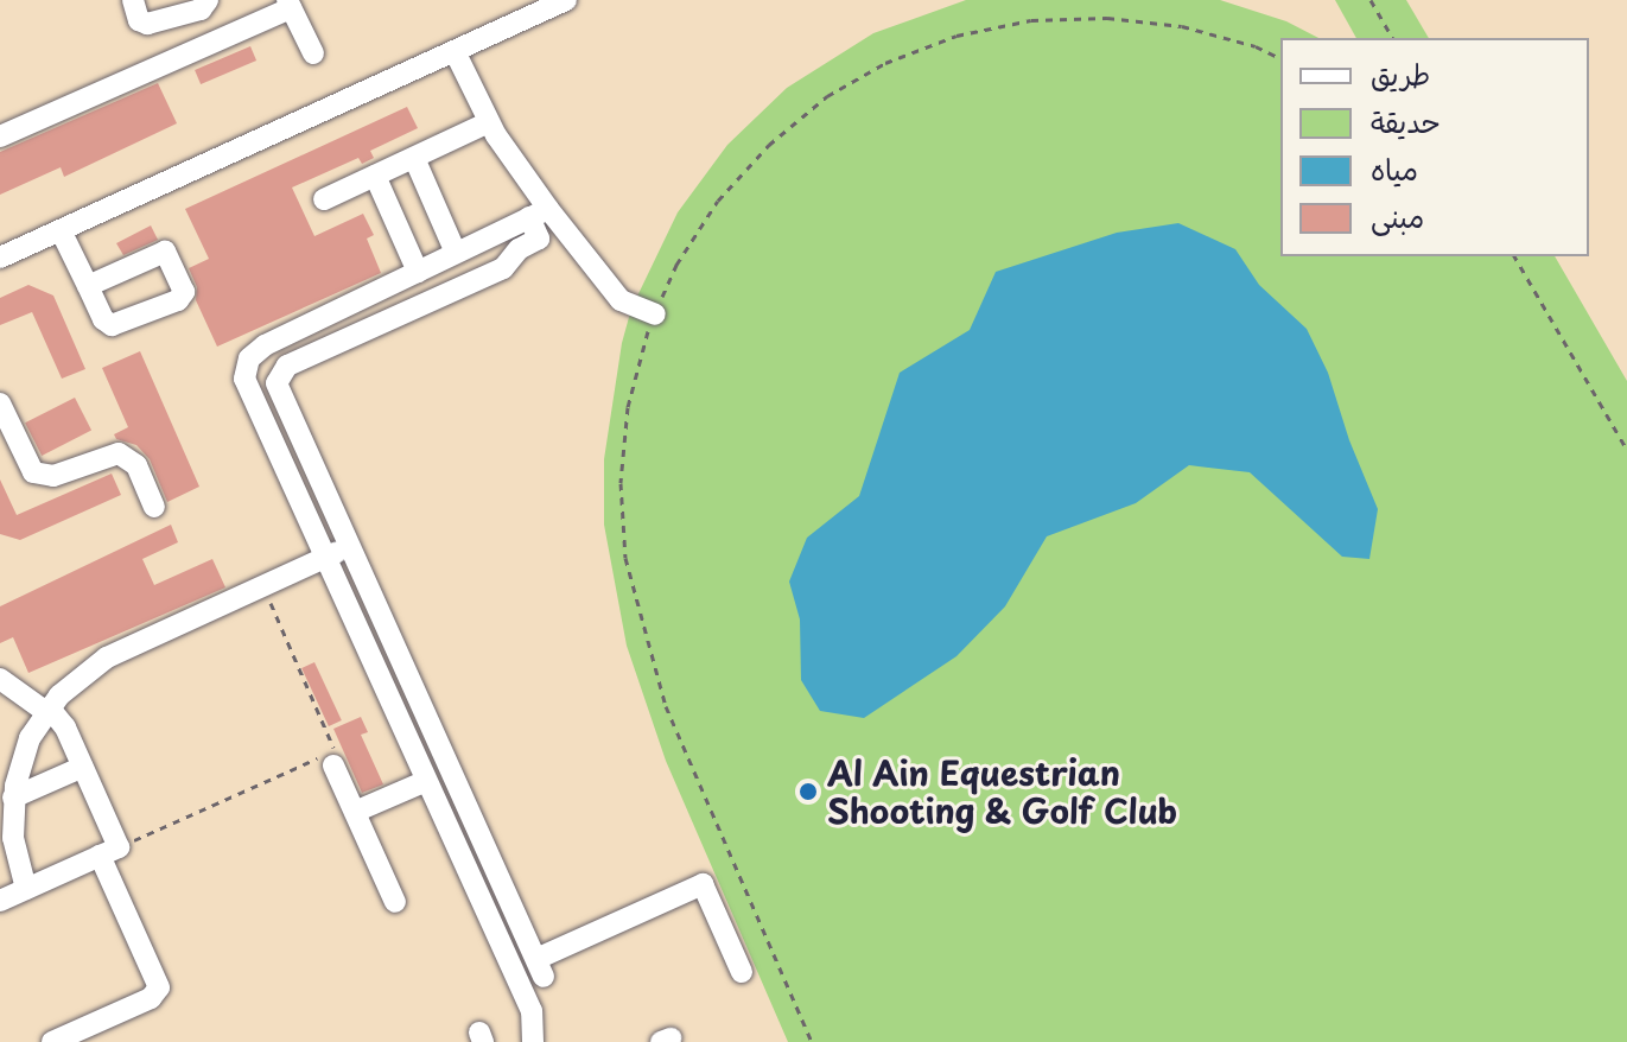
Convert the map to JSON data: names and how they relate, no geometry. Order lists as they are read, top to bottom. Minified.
{"places":["Al Ain Equestrian Shooting & Golf Club"],"legend":["طريق","حديقة","مياه","مبنى"]}
